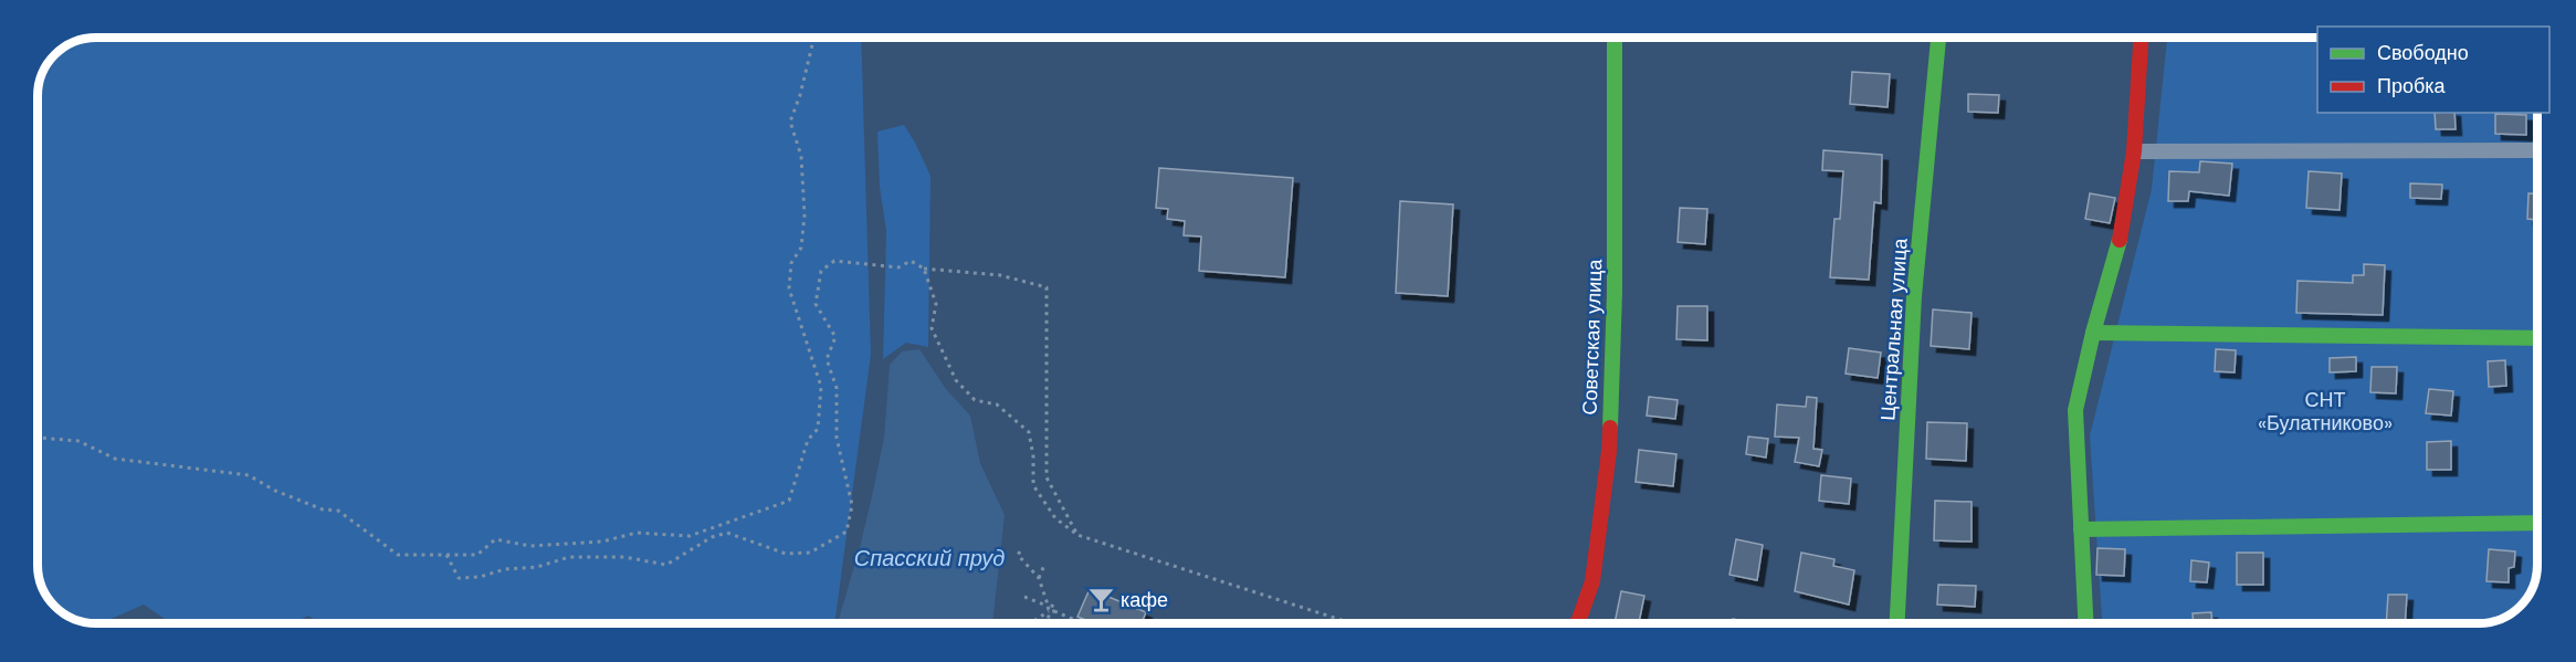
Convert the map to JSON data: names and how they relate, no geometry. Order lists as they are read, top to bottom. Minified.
{"streets":{"street":["Центральная улица","Советская улица"]},"water":["Спасский пруд"],"parks":["СНТ «Булатниково»"],"places":{"bar":["кафе"]},"legend":["Свободно","Пробка"]}
